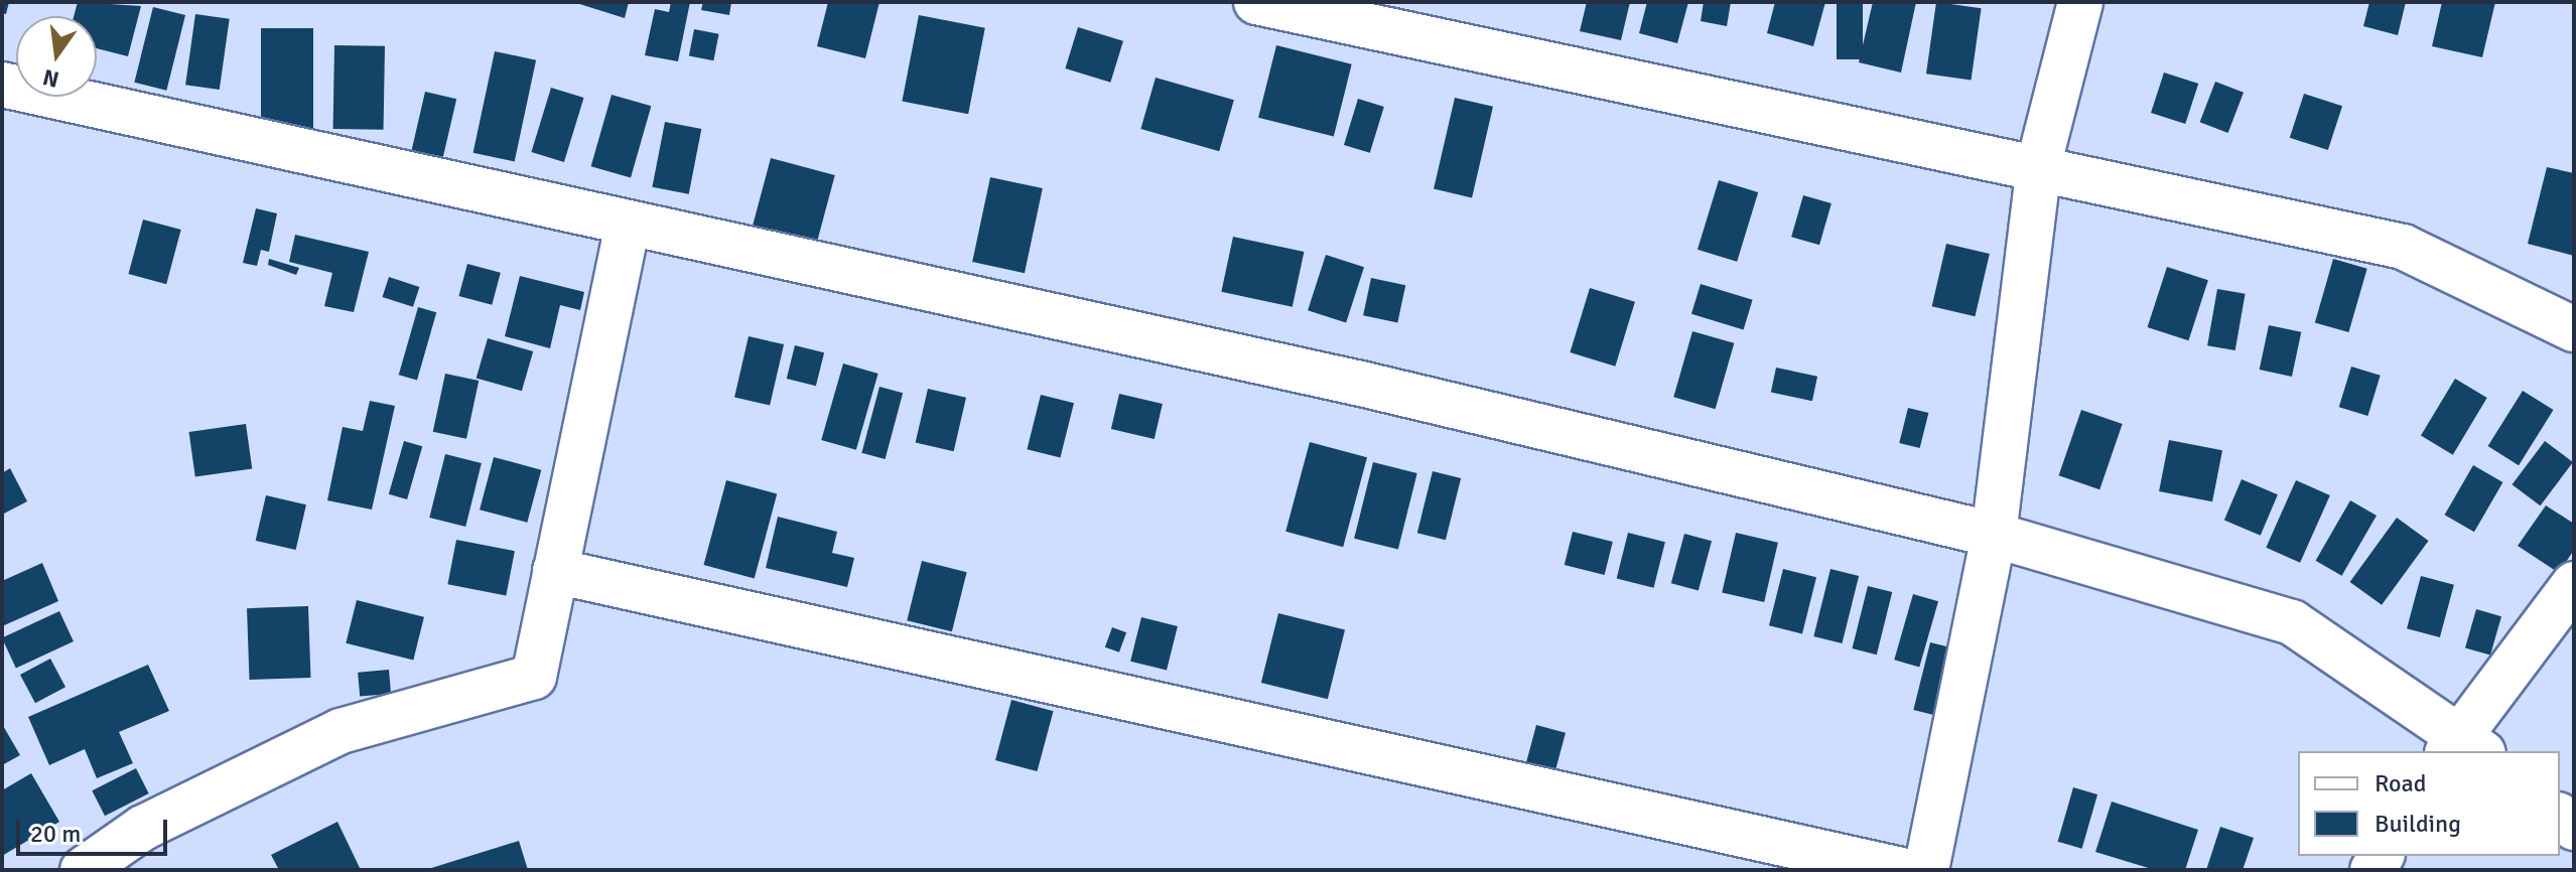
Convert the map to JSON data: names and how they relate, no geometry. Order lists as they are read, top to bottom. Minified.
{"legend":["Road","Building"],"scale_bar":"20 m","north":"bottom"}
